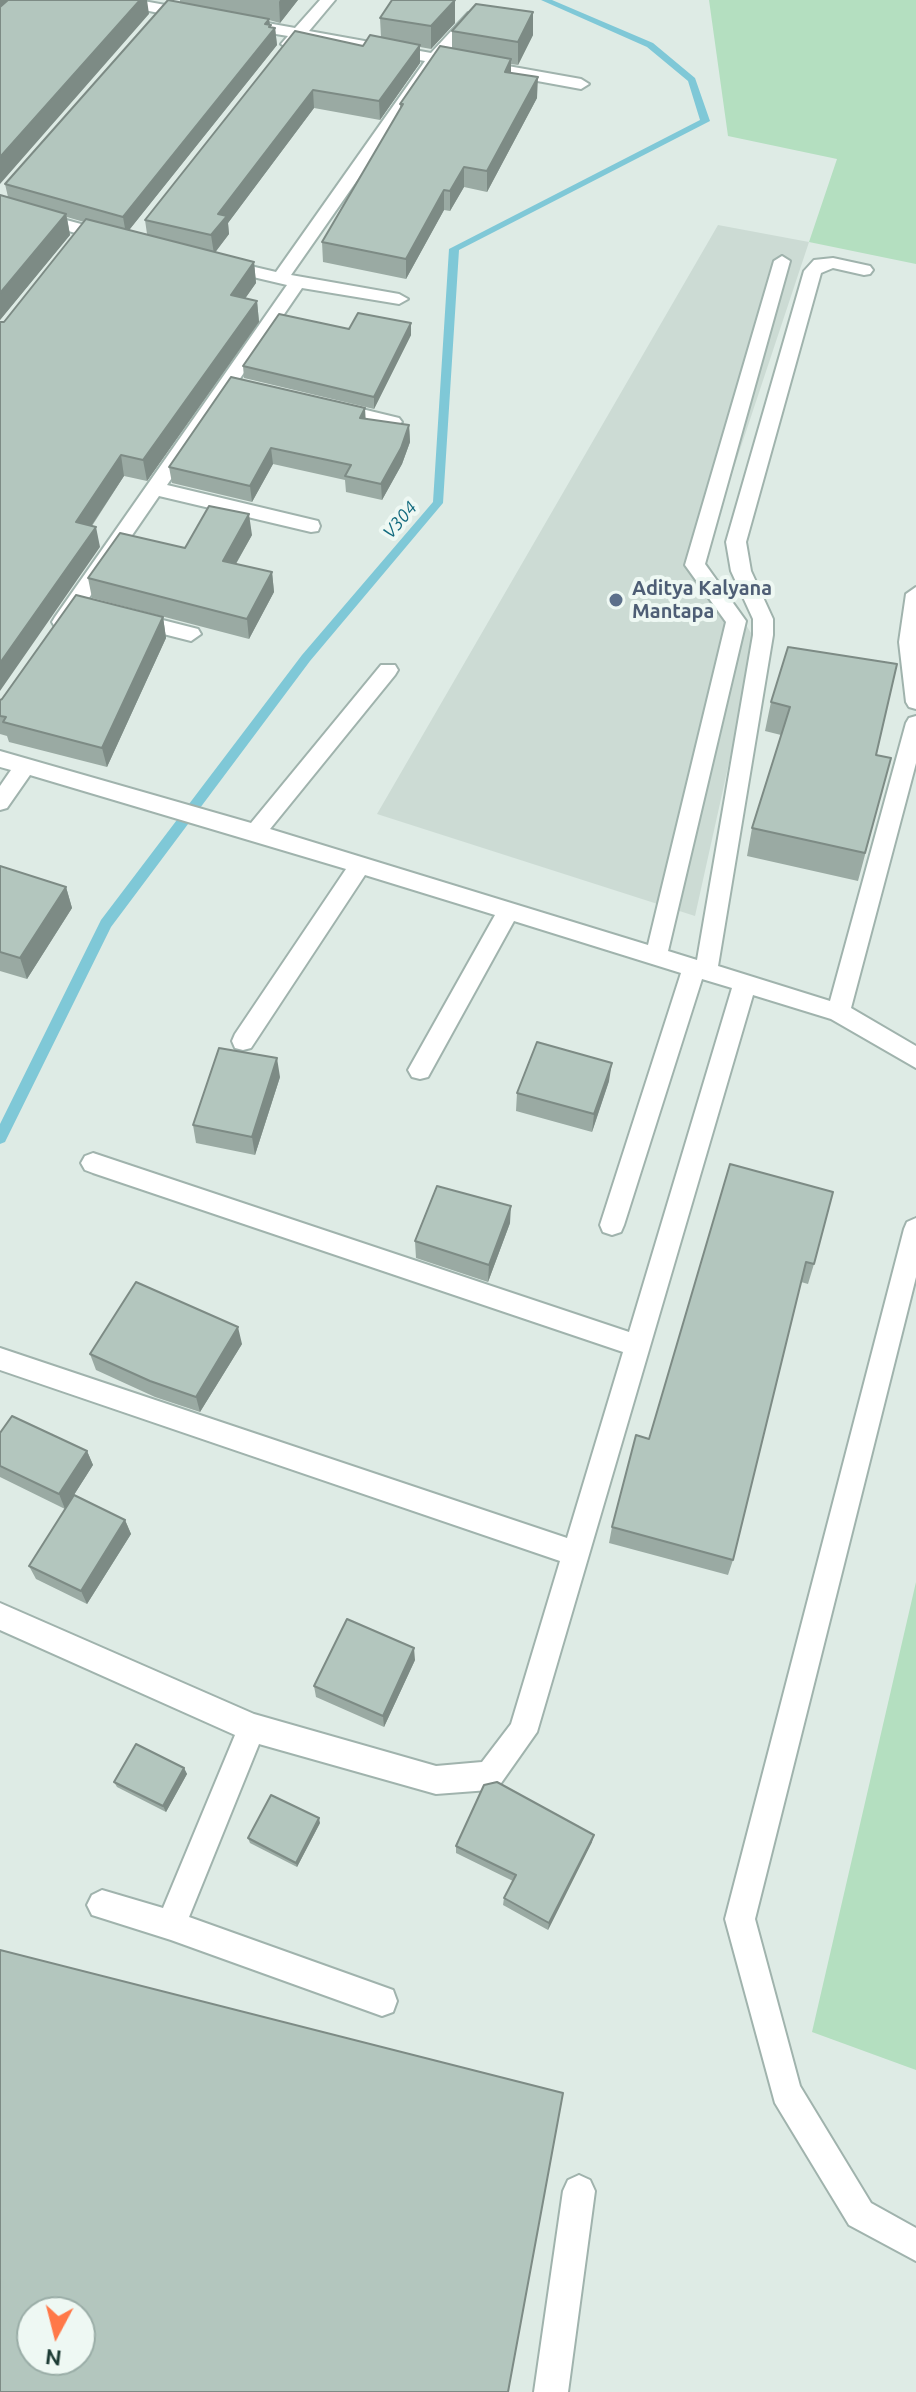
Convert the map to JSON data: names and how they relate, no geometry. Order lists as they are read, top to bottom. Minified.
{"water":["V304"],"places":["Aditya Kalyana Mantapa"],"north":"bottom"}
